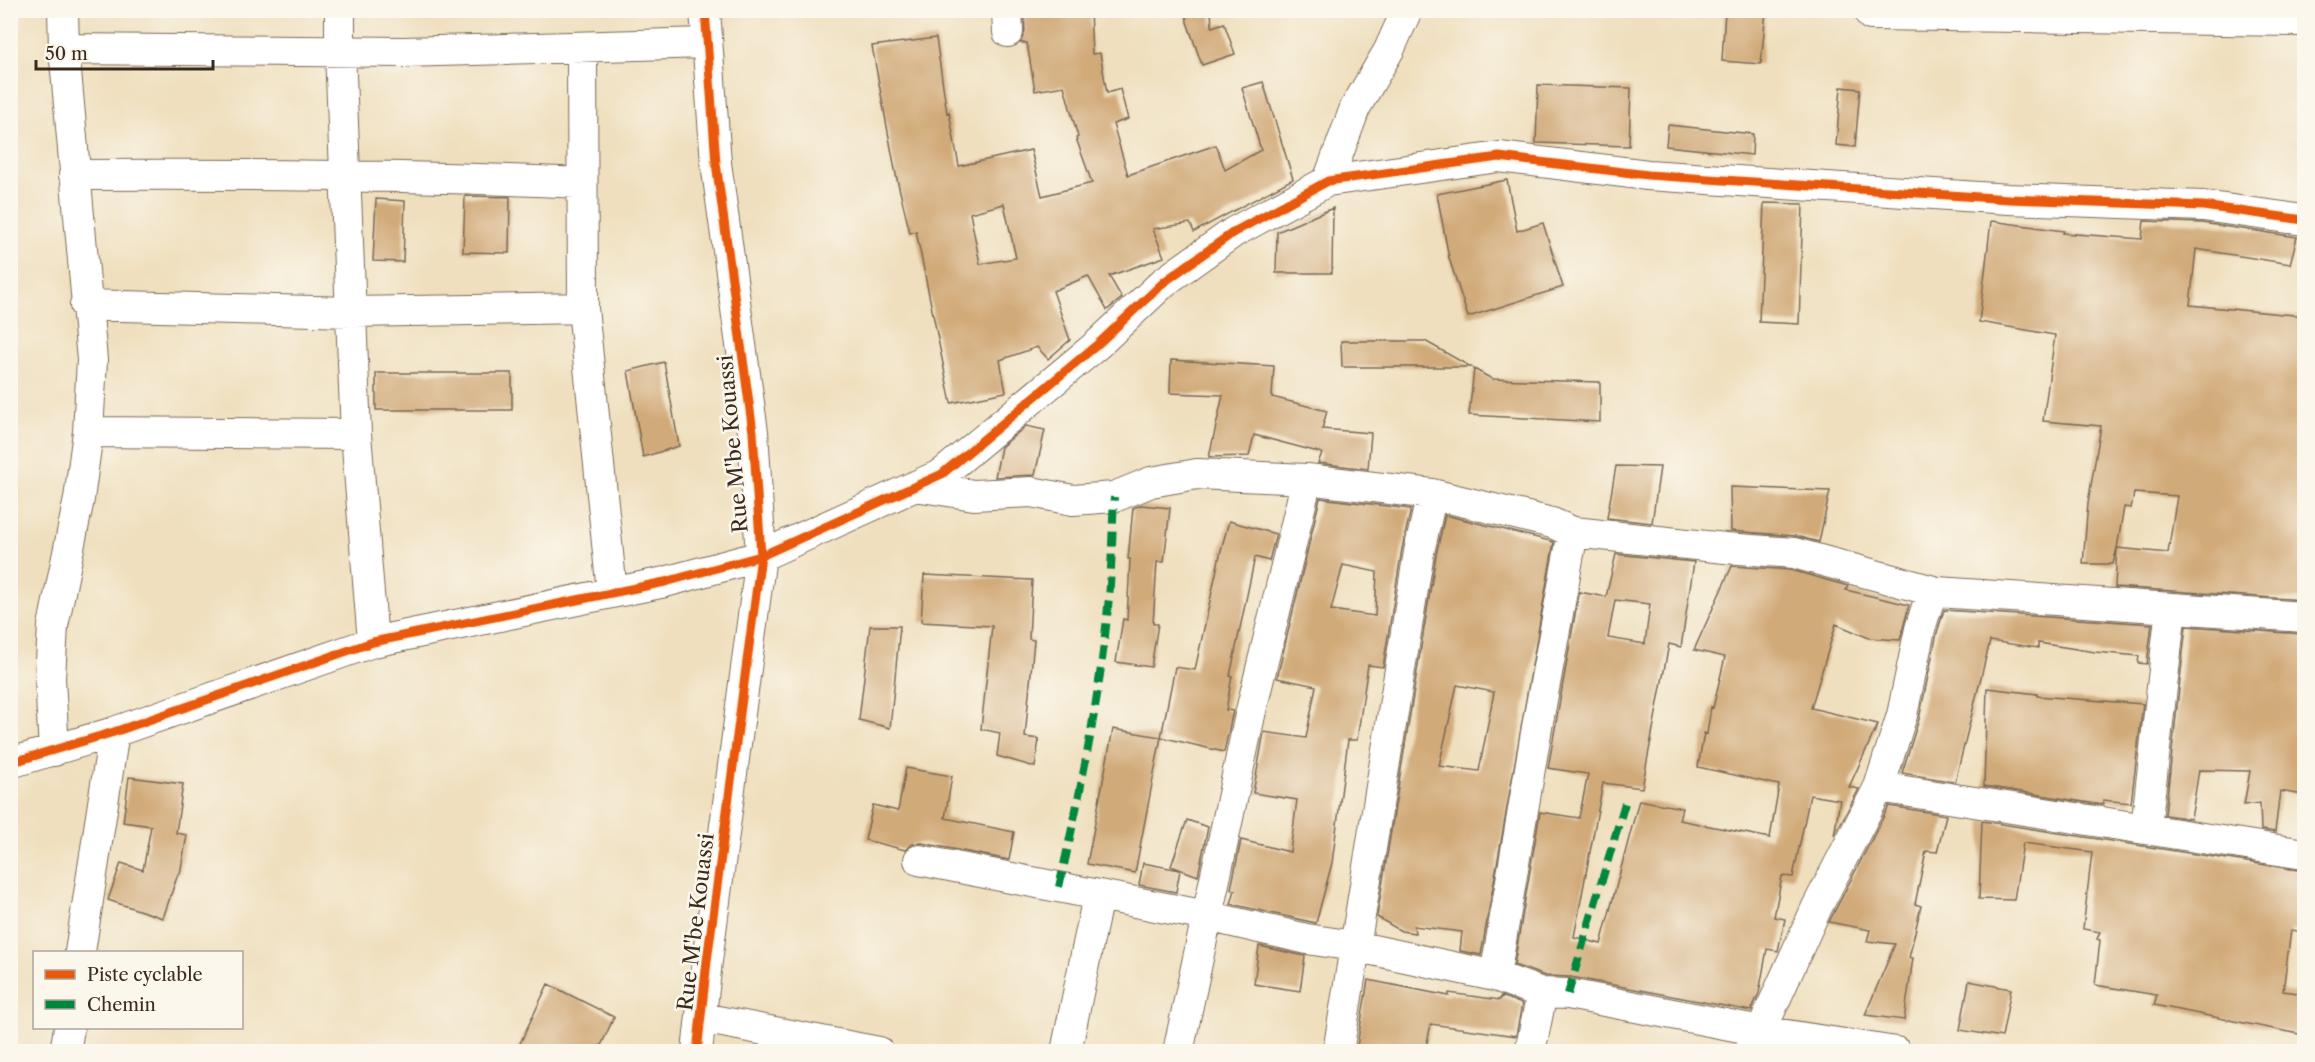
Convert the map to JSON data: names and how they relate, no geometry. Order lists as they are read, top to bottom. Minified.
{"streets":{"street":["Rue M'be Kouassi"]},"legend":["Piste cyclable","Chemin"],"scale_bar":"50 m"}
